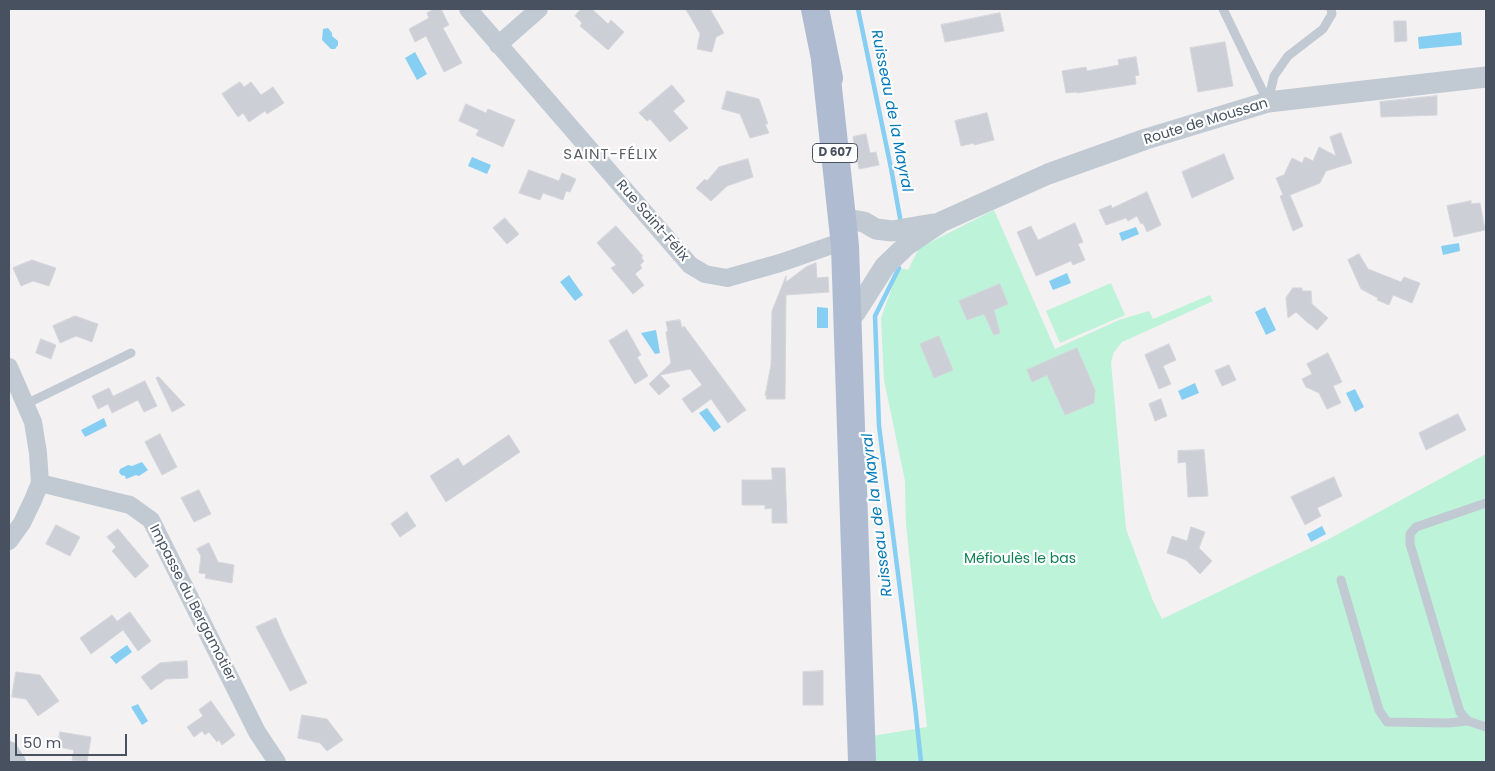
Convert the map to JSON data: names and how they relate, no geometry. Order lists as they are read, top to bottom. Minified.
{"streets":{"main road":["D 607"],"street":["Route de Moussan","Rue Saint-Félix","Impasse du Bergamotier"]},"crossings":[["D 607","Rue Saint-Félix"]],"districts":["SAINT-FÉLIX"],"water":["Ruisseau de la Mayral"],"parks":["Méfioulès le bas"],"scale_bar":"50 m"}
